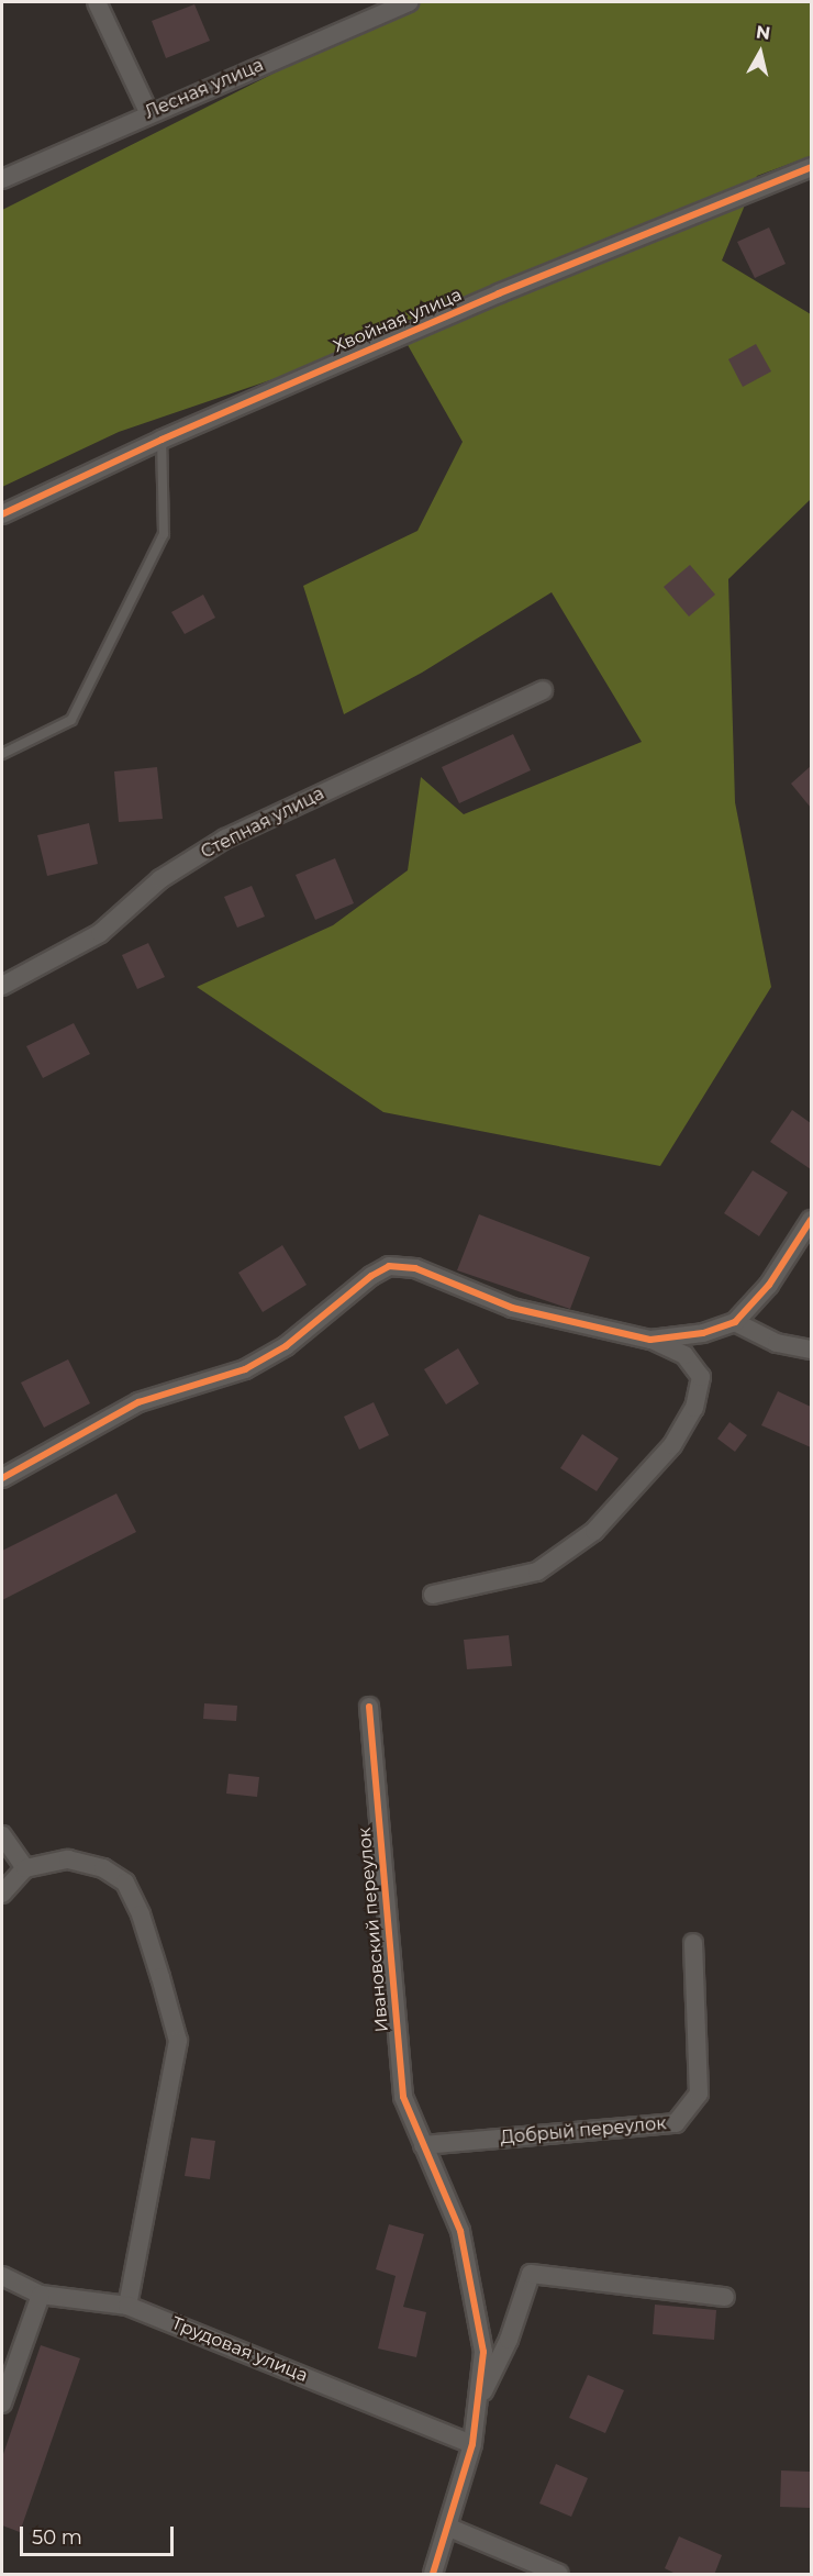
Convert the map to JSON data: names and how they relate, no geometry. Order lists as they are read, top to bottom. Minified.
{"streets":{"street":["Лесная улица","Хвойная улица","Степная улица","Ивановский переулок","Добрый переулок","Трудовая улица"]},"crossings":[["Ивановский переулок","Добрый переулок"],["Ивановский переулок","Трудовая улица"]],"scale_bar":"50 m","north":"top"}
